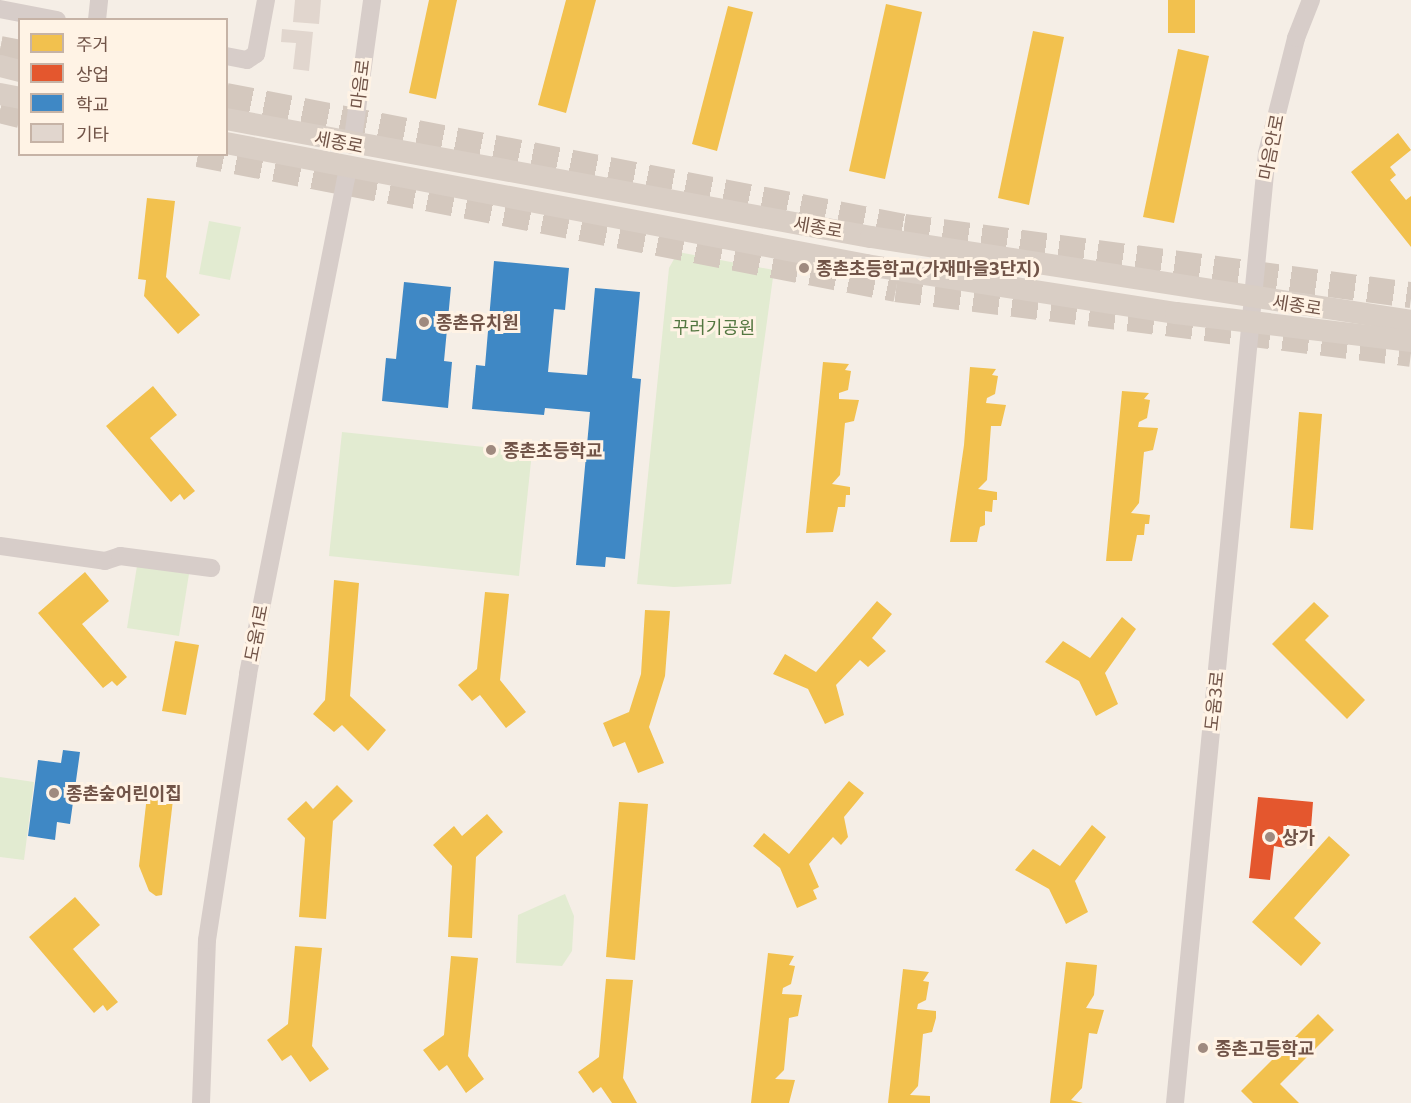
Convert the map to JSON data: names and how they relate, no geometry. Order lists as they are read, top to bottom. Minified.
{"streets":{"main road":["마음로","세종로"],"street":["마음안로","도움1로","도움3로"]},"crossings":[["마음로","세종로"],["마음로","도움1로"],["세종로","마음안로"],["세종로","도움1로"],["세종로","도움3로"],["마음안로","도움3로"]],"parks":["꾸러기공원"],"places":["종촌초등학교(가재마을3단지)","종촌유치원","종촌초등학교","종촌숲어린이집","상가","종촌고등학교"],"legend":["주거","상업","학교","기타"]}
